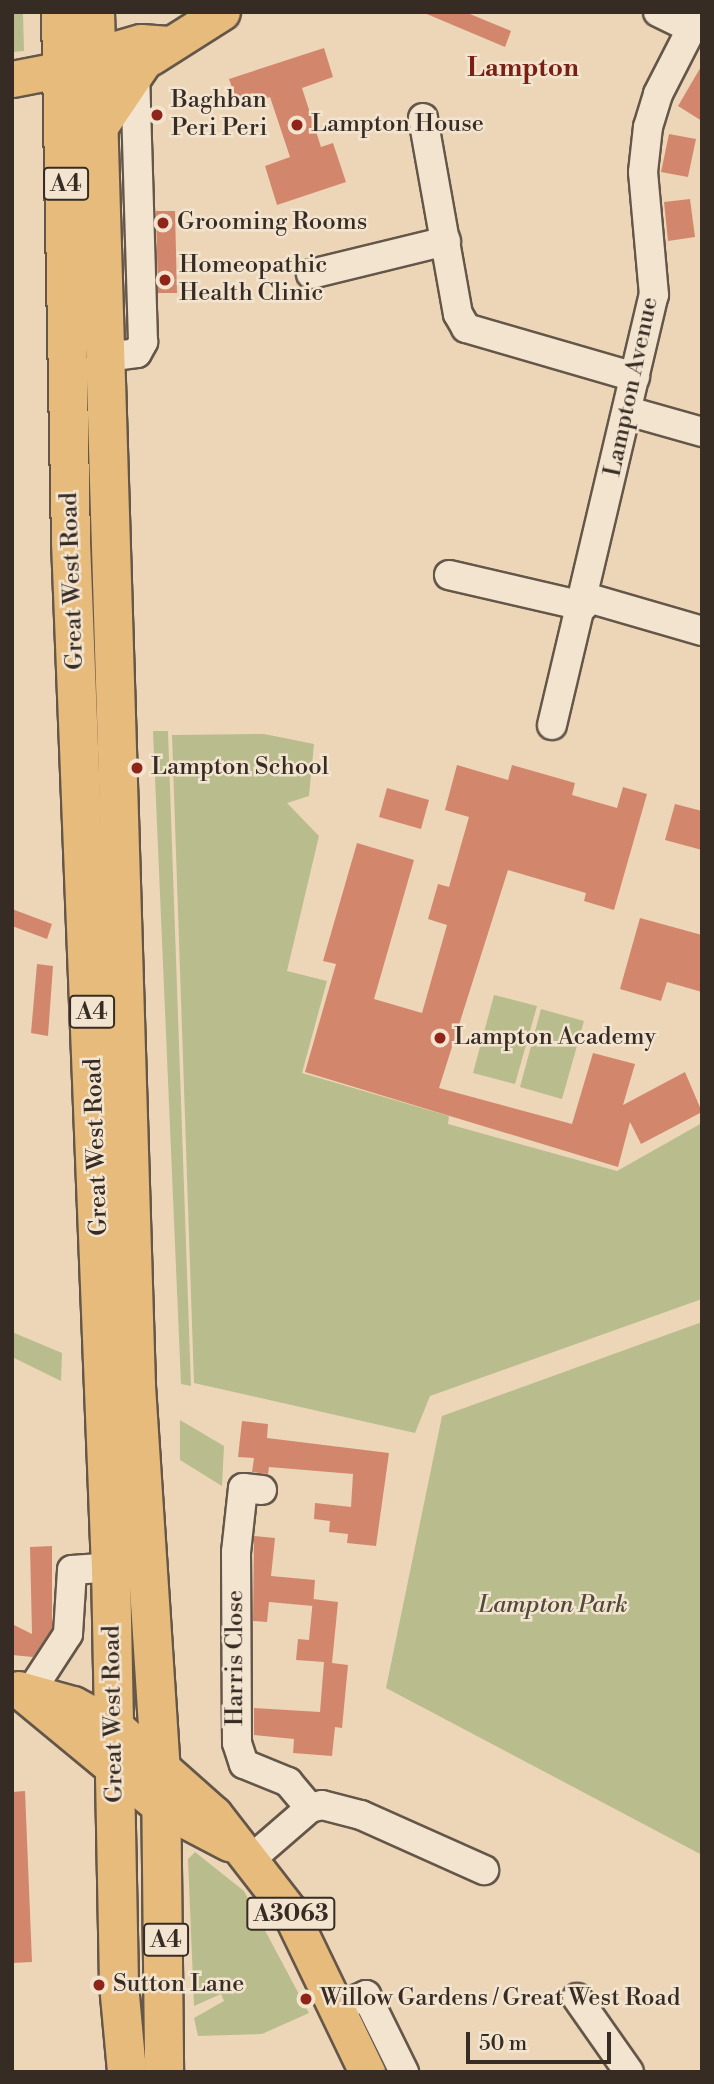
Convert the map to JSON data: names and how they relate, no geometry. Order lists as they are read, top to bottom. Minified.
{"streets":{"highway":["A4","Great West Road"],"main road":["A3063"],"street":["Lampton Avenue","Harris Close"]},"crossings":[["A4","Great West Road"]],"districts":["Lampton"],"parks":["Lampton Park"],"places":["Baghban Peri Peri","Lampton House","Grooming Rooms","Homeopathic Health Clinic","Lampton School","Lampton Academy","Sutton Lane","Willow Gardens / Great West Road"],"scale_bar":"50 m"}
